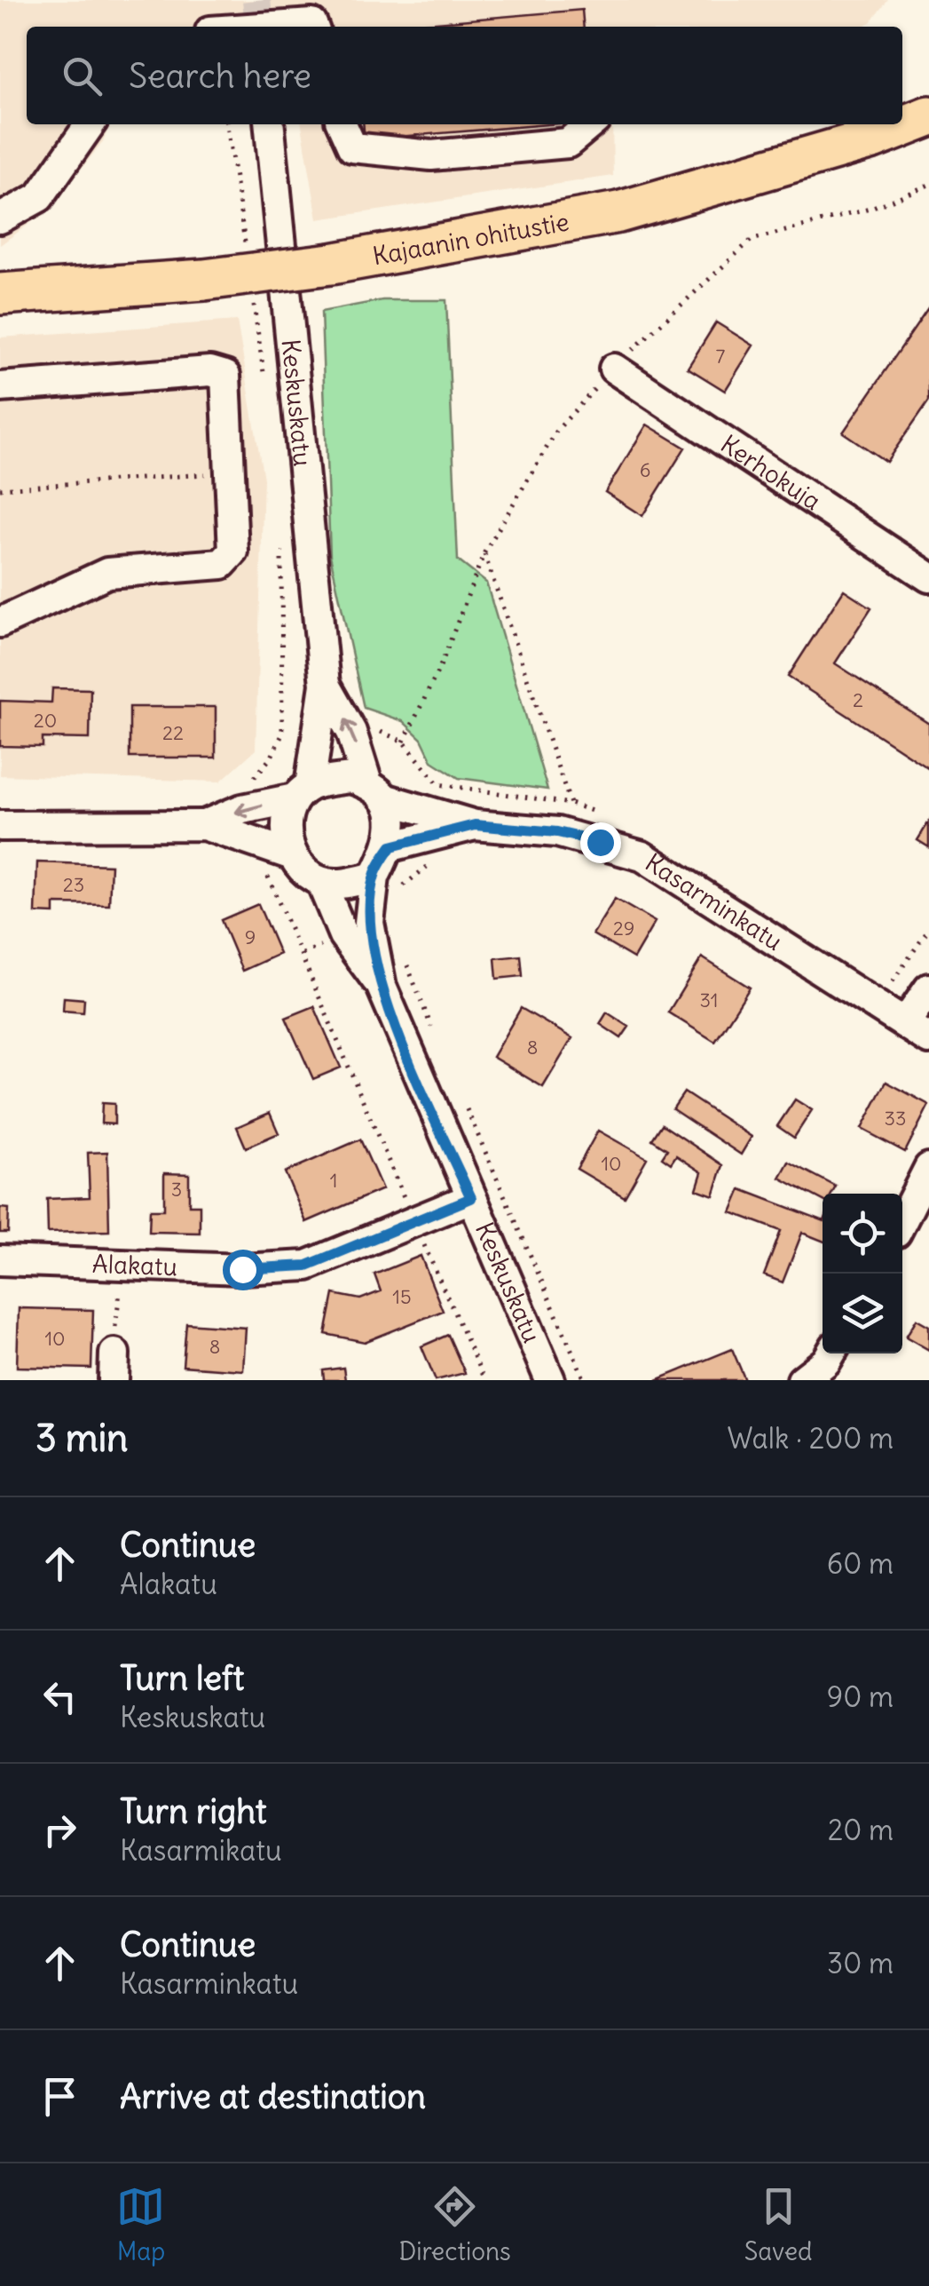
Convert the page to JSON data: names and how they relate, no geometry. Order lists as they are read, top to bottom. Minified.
{"streets":{"highway":["Kajaanin ohitustie"],"street":["Keskuskatu","Kerhokuja","Kasarminkatu","Alakatu"]},"crossings":[["Keskuskatu","Alakatu"]],"house_numbers":["7","6","2","20","22","23","29","9","31","8","33","10","1","3","15","10","8"],"page":{"search":"Search here","heading":["3 min","Walk · 200 m"],"list":[["Continue","Alakatu","60 m"],["Turn left","Keskuskatu","90 m"],["Turn right","Kasarmikatu","20 m"],["Continue","Kasarminkatu","30 m"],"Arrive at destination"],"nav":["Map","Directions","Saved"]}}
